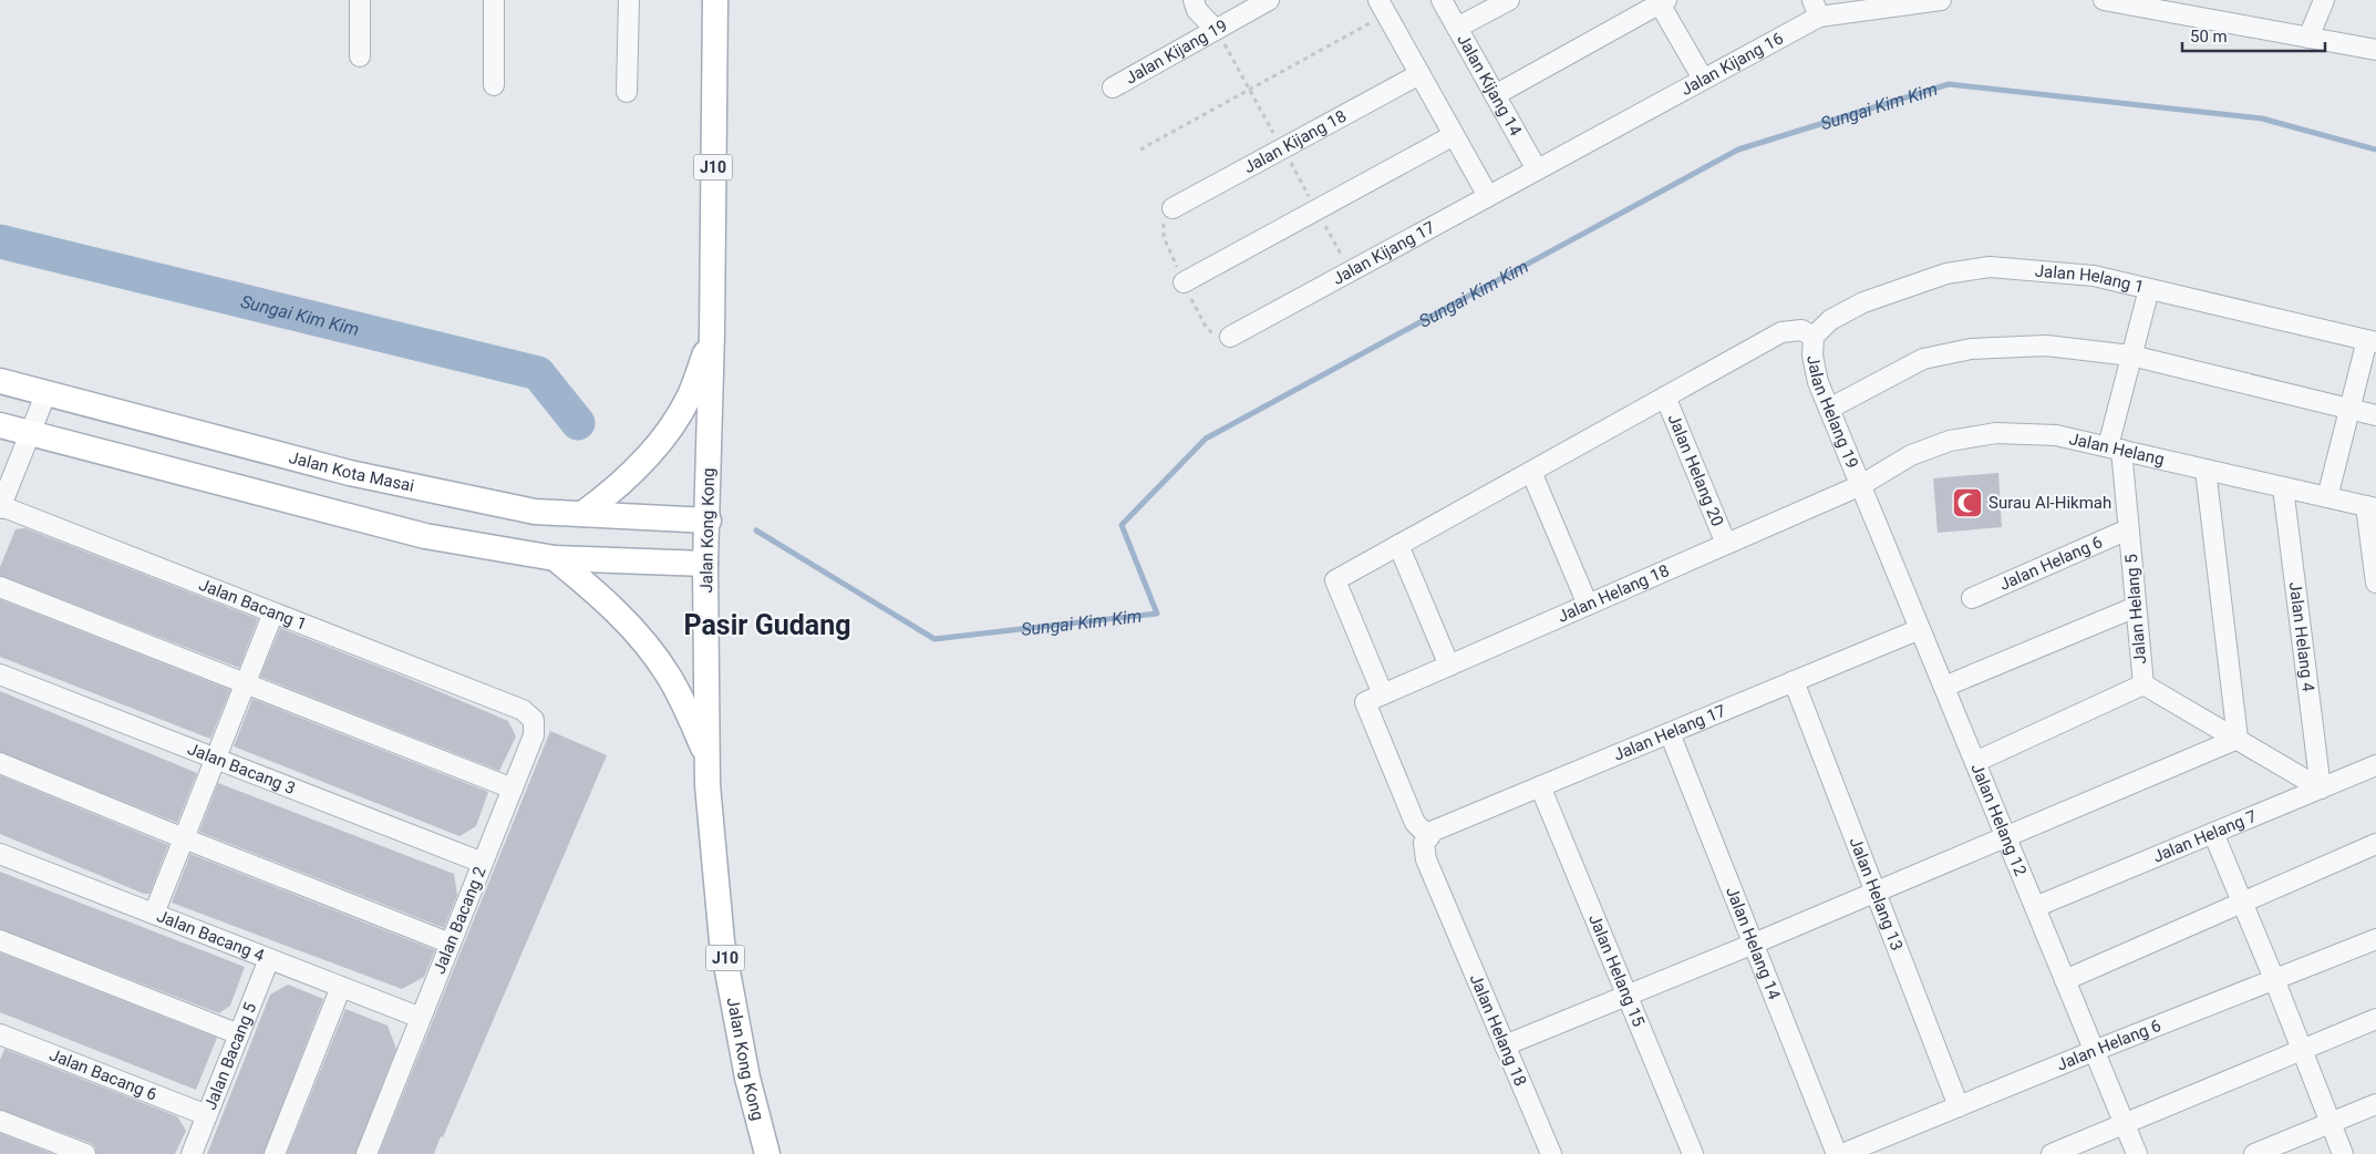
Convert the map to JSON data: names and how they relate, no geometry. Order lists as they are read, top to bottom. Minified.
{"streets":{"main road":["J10","Jalan Kota Masai","Jalan Kong Kong"],"street":["Jalan Kijang 19","Jalan Kijang 16","Jalan Kijang 14","Jalan Kijang 18","Jalan Kijang 17","Jalan Helang 1","Jalan Helang 19","Jalan Helang","Jalan Helang 20","Jalan Helang 6","Jalan Helang 18","Jalan Bacang 1","Jalan Helang 5","Jalan Helang 4","Jalan Helang 17","Jalan Bacang 3","Jalan Helang 12","Jalan Helang 7","Jalan Helang 13","Jalan Bacang 2","Jalan Bacang 4","Jalan Helang 14","Jalan Helang 15","Jalan Bacang 5","Jalan Bacang 6"]},"crossings":[["Jalan Kijang 16","Jalan Kijang 14"],["Jalan Kijang 16","Jalan Kijang 17"],["Jalan Kijang 14","Jalan Kijang 17"],["Jalan Helang 1","Jalan Helang 19"],["Jalan Helang 1","Jalan Helang 5"],["Jalan Helang 19","Jalan Helang"],["Jalan Helang 19","Jalan Helang 18"],["Jalan Helang 19","Jalan Helang 12"],["Jalan Helang","Jalan Helang 18"],["Jalan Helang","Jalan Helang 5"],["Jalan Helang","Jalan Helang 4"],["Jalan Helang","Jalan Helang 12"],["Jalan Helang 20","Jalan Helang 18"],["Jalan Kota Masai","Jalan Kong Kong"],["Jalan Helang 6","Jalan Helang 5"],["Jalan Helang 6","Jalan Helang 12"],["Jalan Helang 6","Jalan Helang 13"],["Jalan Helang 6","Jalan Helang 14"],["Jalan Helang 18","Jalan Helang 17"],["Jalan Helang 18","Jalan Helang 12"],["Jalan Bacang 1","Jalan Bacang 2"],["Jalan Helang 5","Jalan Helang 12"],["Jalan Helang 4","Jalan Helang 7"],["Jalan Helang 17","Jalan Helang 12"],["Jalan Helang 17","Jalan Helang 13"],["Jalan Helang 17","Jalan Helang 14"],["Jalan Helang 17","Jalan Helang 15"],["Jalan Bacang 3","Jalan Bacang 2"],["Jalan Helang 12","Jalan Helang 7"],["Jalan Bacang 2","Jalan Bacang 4"],["Jalan Bacang 4","Jalan Bacang 5"],["Jalan Bacang 5","Jalan Bacang 6"]],"districts":["Pasir Gudang"],"water":["Sungai Kim Kim"],"places":{"mosque":["Surau Al-Hikmah"]},"scale_bar":"50 m"}
